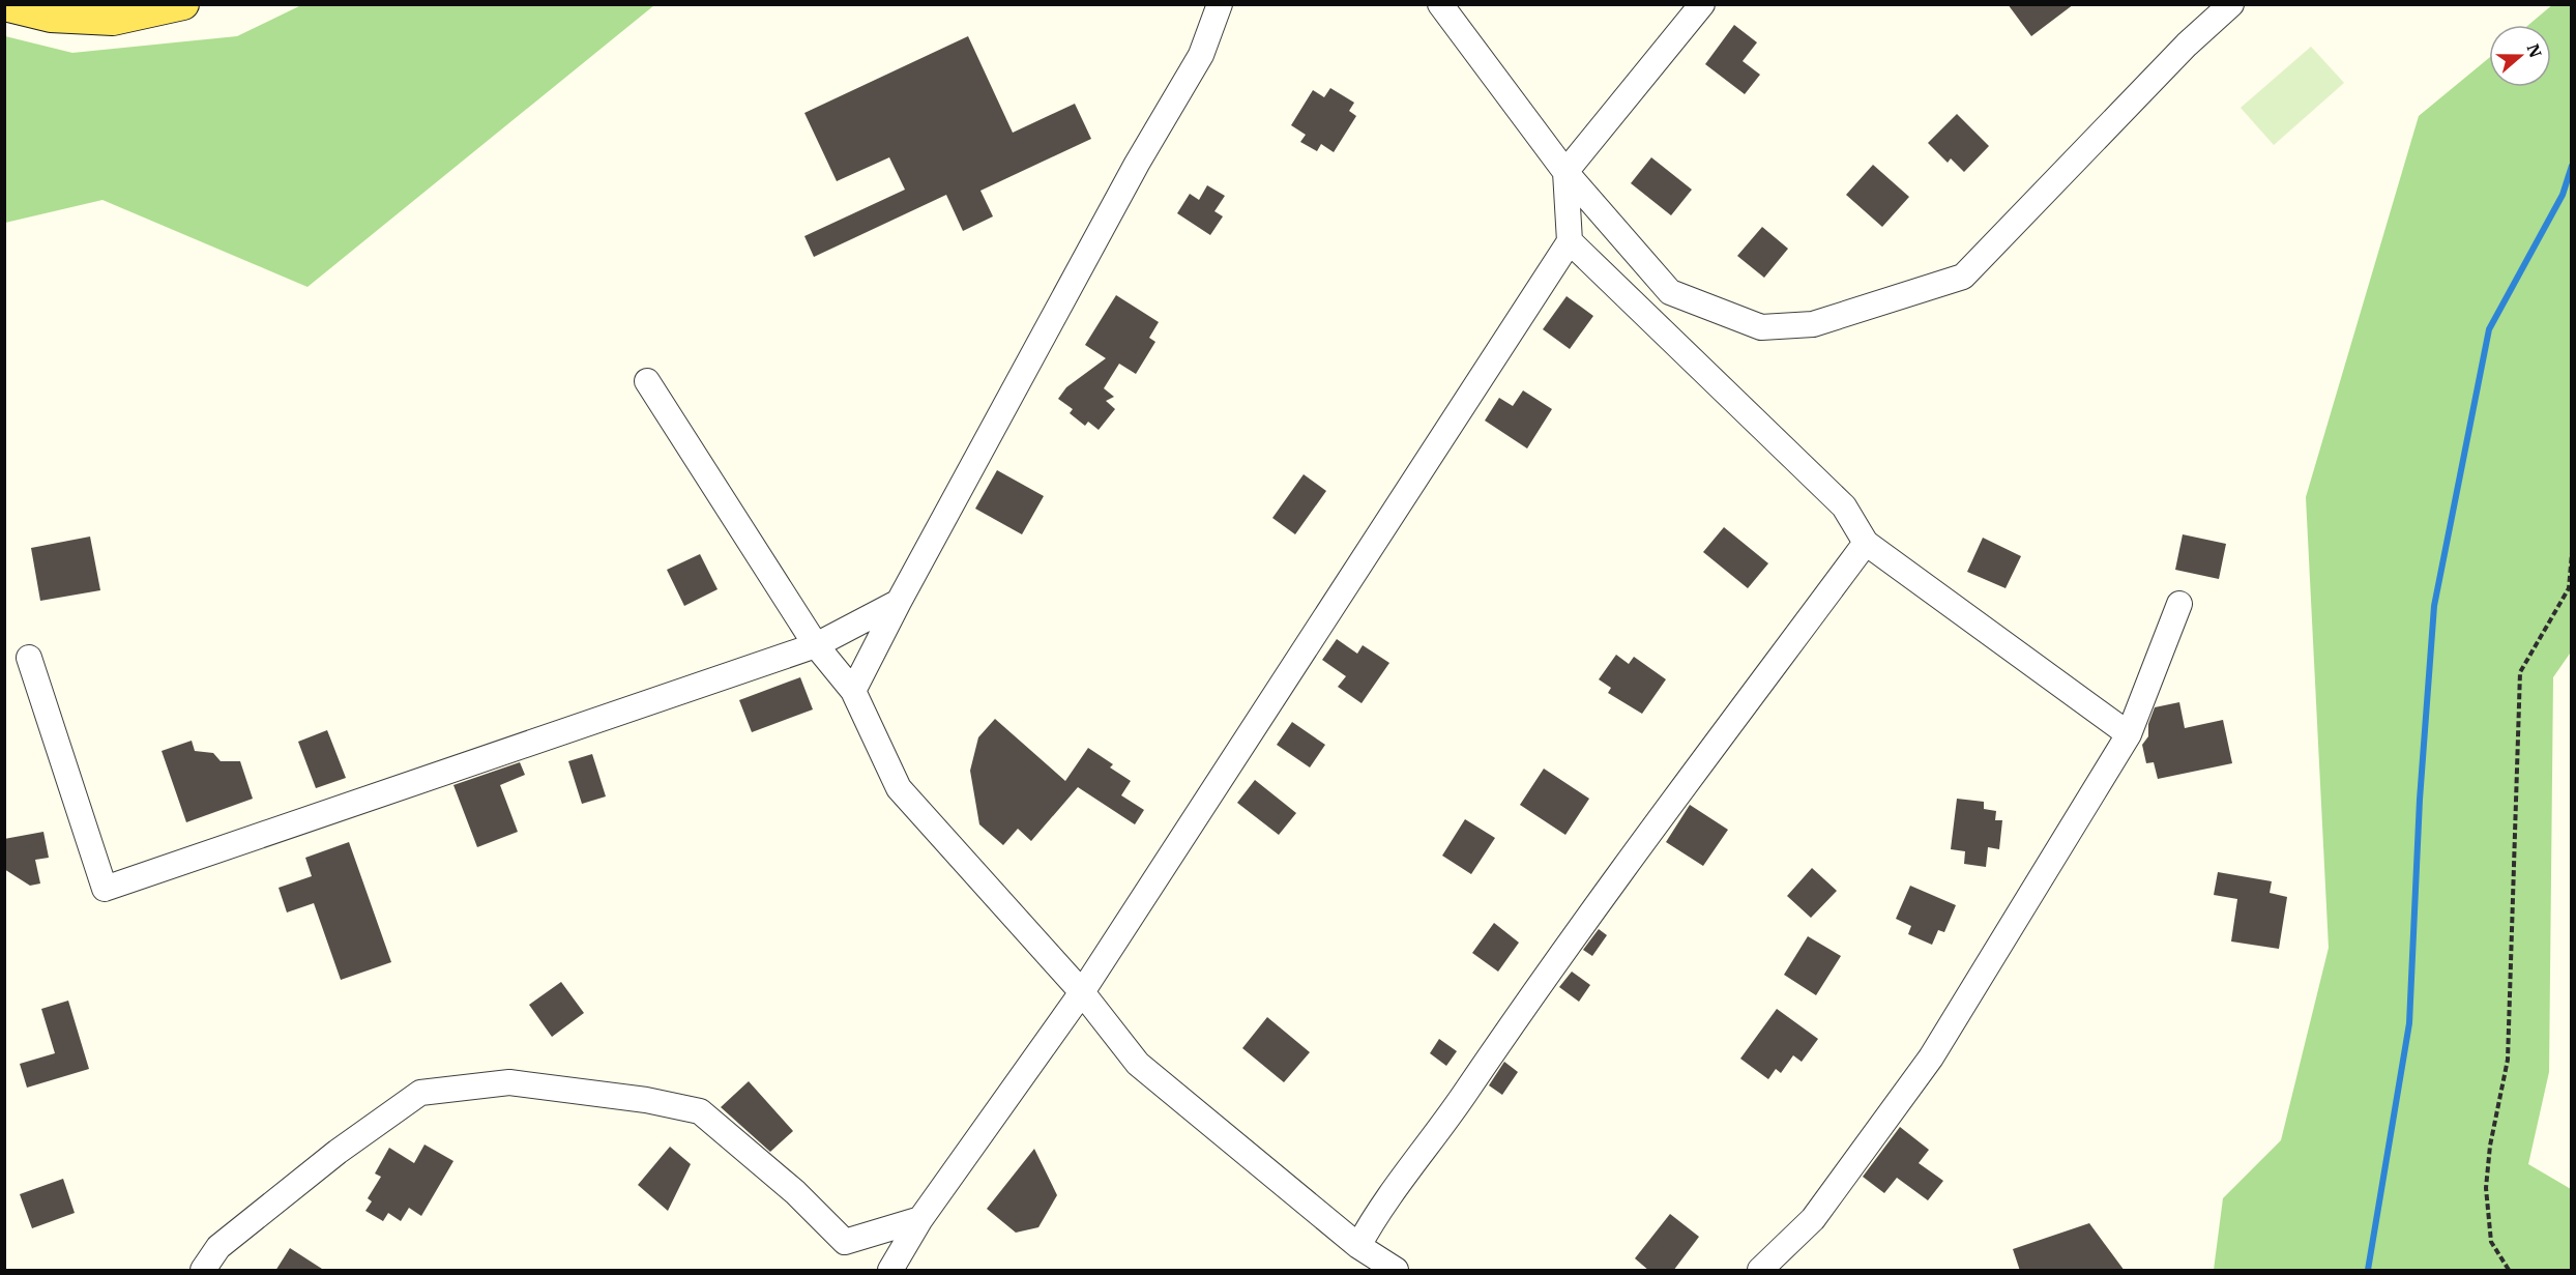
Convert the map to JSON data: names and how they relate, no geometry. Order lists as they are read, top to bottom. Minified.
{"north":"right"}
